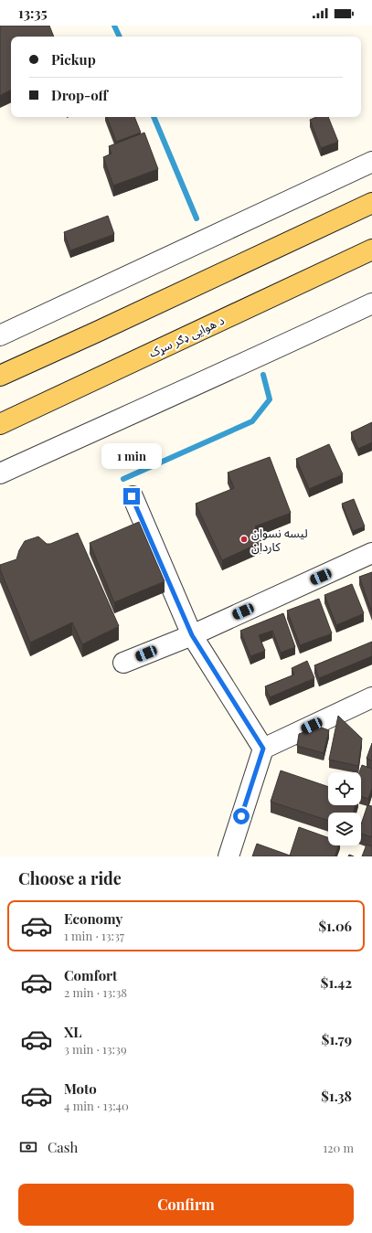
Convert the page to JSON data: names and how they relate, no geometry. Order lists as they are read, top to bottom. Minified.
{"streets":{"main road":["د هوایی ډګر سړک"]},"places":["لیسه نسوان کاردان"],"page":{"status":"13:35","banner":["Pickup","Drop-off"],"bubble":"1 min","heading":"Choose a ride","list":[{"name":"Economy","note":"1 min · 13:37","value":"$1.06"},{"name":"Comfort","note":"2 min · 13:38","value":"$1.42"},{"name":"XL","note":"3 min · 13:39","value":"$1.79"},{"name":"Moto","note":"4 min · 13:40","value":"$1.38"}],"pay":["Cash","120 m"],"buttons":"Confirm"}}
